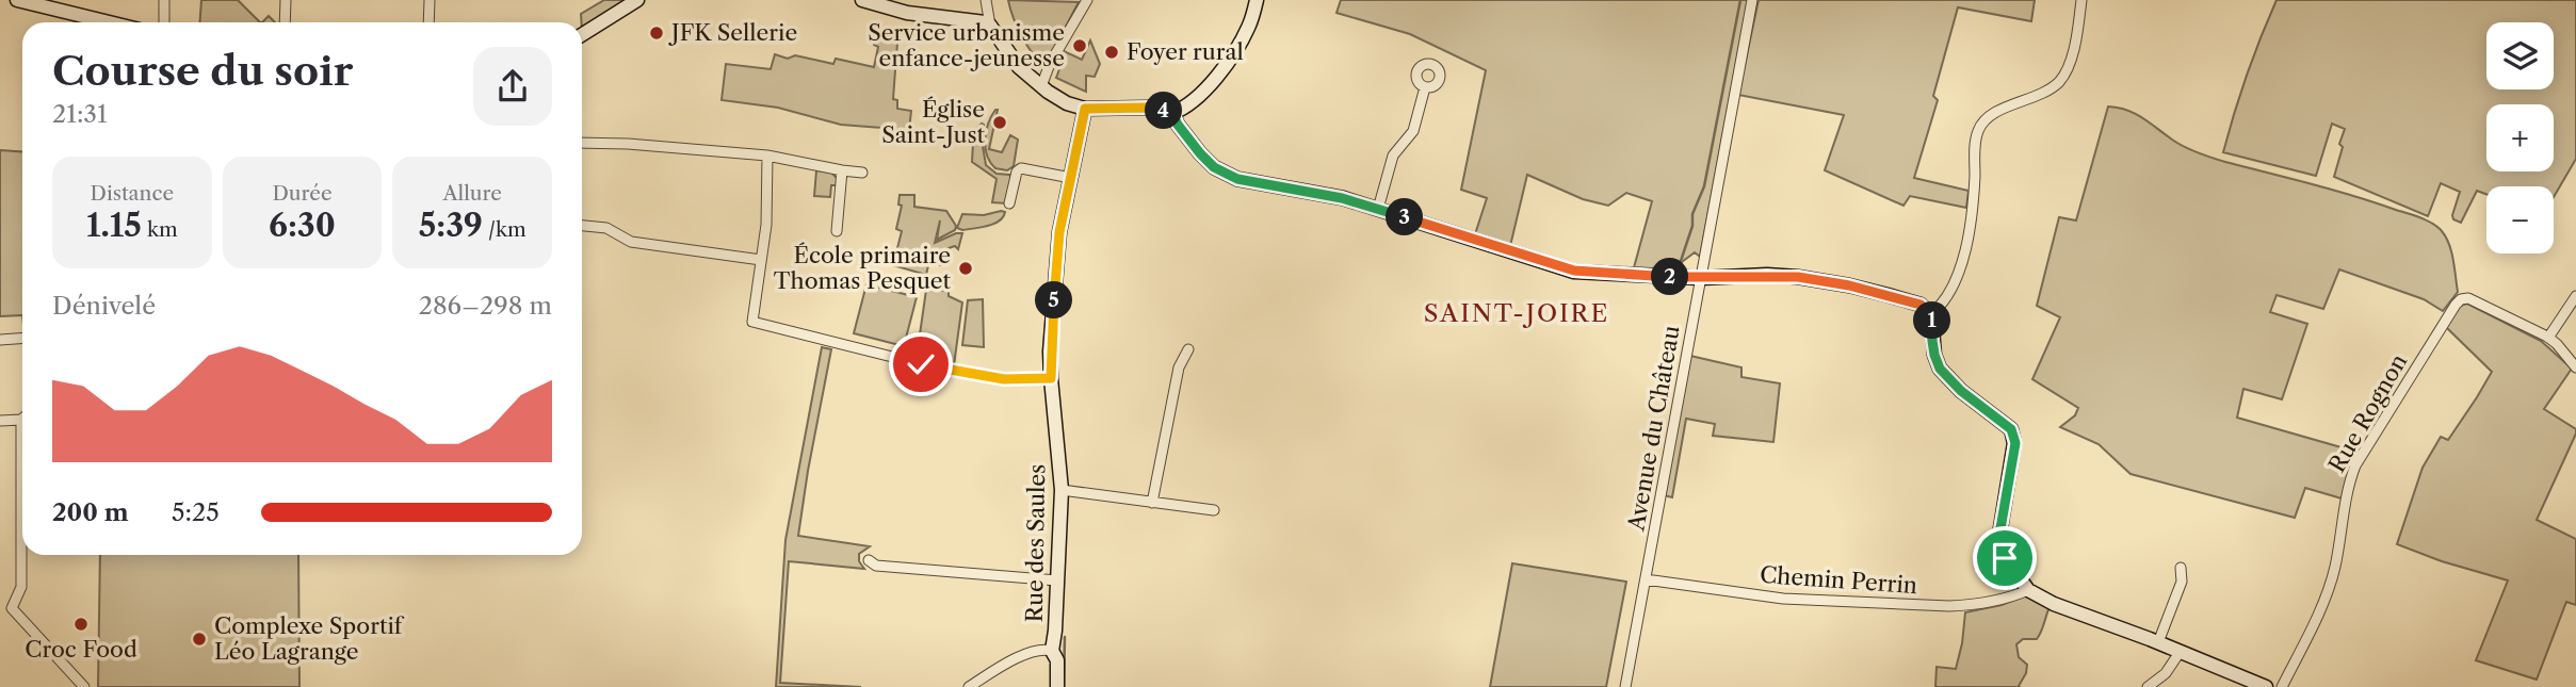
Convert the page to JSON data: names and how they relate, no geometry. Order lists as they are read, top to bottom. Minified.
{"streets":{"street":["Rue Rognon","Avenue du Château","Rue des Saules","Chemin Perrin"]},"crossings":[["Avenue du Château","Chemin Perrin"]],"districts":["SAINT-JOIRE"],"places":["JFK Sellerie","Service urbanisme enfance-jeunesse","Foyer rural","Église Saint-Just","École primaire Thomas Pesquet","Croc Food","Complexe Sportif Léo Lagrange"],"page":{"map_buttons":["+","−"],"heading":["Course du soir","21:31"],"pins":["4","3","2","5","1"],"stats":[["Distance","1.15 km"],["Durée","6:30"],["Allure","5:39 /km"]],"chart":["Dénivelé","286–298 m"],"list":[{"name":"200 m","note":"5:25"}]}}
